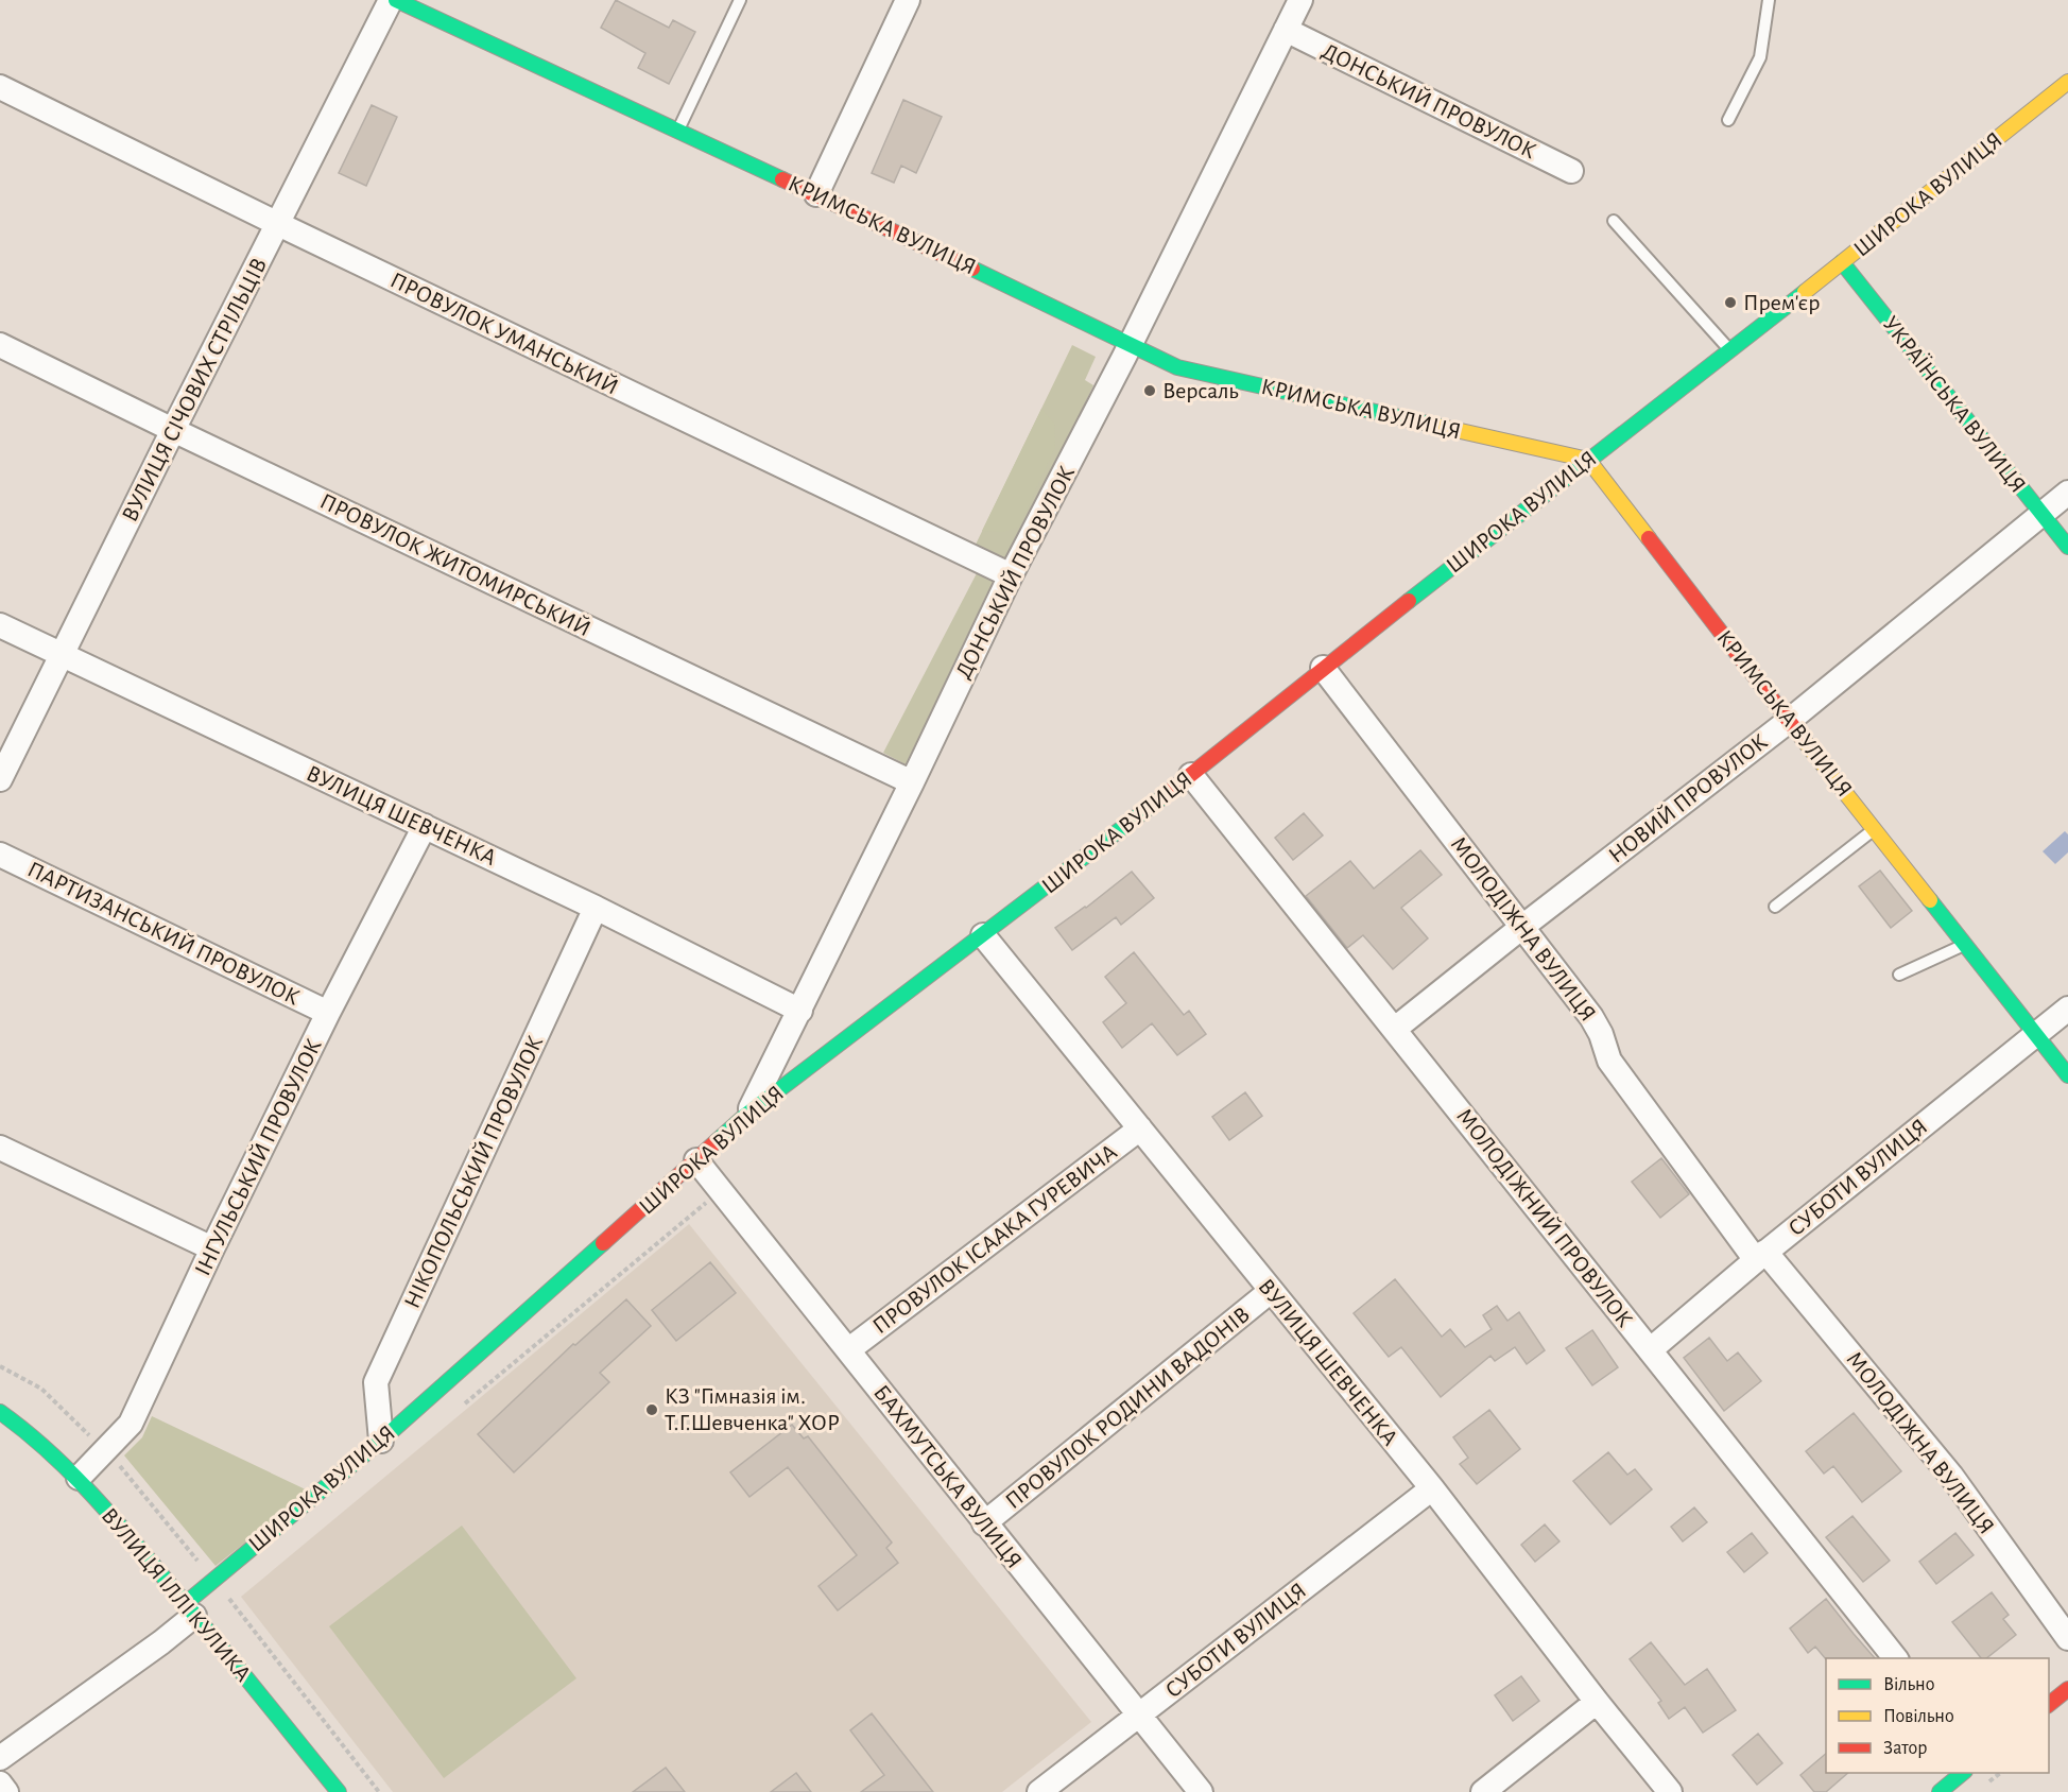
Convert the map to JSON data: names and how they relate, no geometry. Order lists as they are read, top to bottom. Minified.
{"streets":{"street":["ДОНСЬКИЙ ПРОВУЛОК","ШИРОКА ВУЛИЦЯ","КРИМСЬКА ВУЛИЦЯ","ПРОВУЛОК УМАНСЬКИЙ","ВУЛИЦЯ СІЧОВИХ СТРІЛЬЦІВ","УКРАЇНСЬКА ВУЛИЦЯ","ПРОВУЛОК ЖИТОМИРСЬКИЙ","НОВИЙ ПРОВУЛОК","ВУЛИЦЯ ШЕВЧЕНКА","МОЛОДІЖНА ВУЛИЦЯ","ПАРТИЗАНСЬКИЙ ПРОВУЛОК","ІНГУЛЬСЬКИЙ ПРОВУЛОК","НІКОПОЛЬСЬКИЙ ПРОВУЛОК","СУБОТИ ВУЛИЦЯ","МОЛОДІЖНИЙ ПРОВУЛОК","ПРОВУЛОК ІСААКА ГУРЕВИЧА","ПРОВУЛОК РОДИНИ ВАДОНІВ","БАХМУТСЬКА ВУЛИЦЯ","ВУЛИЦЯ ІЛЛІ КУЛИКА"]},"crossings":[["ДОНСЬКИЙ ПРОВУЛОК","ШИРОКА ВУЛИЦЯ"],["ДОНСЬКИЙ ПРОВУЛОК","КРИМСЬКА ВУЛИЦЯ"],["ДОНСЬКИЙ ПРОВУЛОК","ПРОВУЛОК УМАНСЬКИЙ"],["ДОНСЬКИЙ ПРОВУЛОК","ПРОВУЛОК ЖИТОМИРСЬКИЙ"],["ДОНСЬКИЙ ПРОВУЛОК","ВУЛИЦЯ ШЕВЧЕНКА"],["ШИРОКА ВУЛИЦЯ","КРИМСЬКА ВУЛИЦЯ"],["ШИРОКА ВУЛИЦЯ","УКРАЇНСЬКА ВУЛИЦЯ"],["ШИРОКА ВУЛИЦЯ","ВУЛИЦЯ ШЕВЧЕНКА"],["ШИРОКА ВУЛИЦЯ","МОЛОДІЖНА ВУЛИЦЯ"],["ШИРОКА ВУЛИЦЯ","НІКОПОЛЬСЬКИЙ ПРОВУЛОК"],["ШИРОКА ВУЛИЦЯ","МОЛОДІЖНИЙ ПРОВУЛОК"],["ШИРОКА ВУЛИЦЯ","БАХМУТСЬКА ВУЛИЦЯ"],["ШИРОКА ВУЛИЦЯ","ВУЛИЦЯ ІЛЛІ КУЛИКА"],["КРИМСЬКА ВУЛИЦЯ","НОВИЙ ПРОВУЛОК"],["КРИМСЬКА ВУЛИЦЯ","СУБОТИ ВУЛИЦЯ"],["ПРОВУЛОК УМАНСЬКИЙ","ВУЛИЦЯ СІЧОВИХ СТРІЛЬЦІВ"],["ВУЛИЦЯ СІЧОВИХ СТРІЛЬЦІВ","ПРОВУЛОК ЖИТОМИРСЬКИЙ"],["ВУЛИЦЯ СІЧОВИХ СТРІЛЬЦІВ","ВУЛИЦЯ ШЕВЧЕНКА"],["УКРАЇНСЬКА ВУЛИЦЯ","НОВИЙ ПРОВУЛОК"],["НОВИЙ ПРОВУЛОК","МОЛОДІЖНА ВУЛИЦЯ"],["НОВИЙ ПРОВУЛОК","МОЛОДІЖНИЙ ПРОВУЛОК"],["ВУЛИЦЯ ШЕВЧЕНКА","ІНГУЛЬСЬКИЙ ПРОВУЛОК"],["ВУЛИЦЯ ШЕВЧЕНКА","НІКОПОЛЬСЬКИЙ ПРОВУЛОК"],["ВУЛИЦЯ ШЕВЧЕНКА","СУБОТИ ВУЛИЦЯ"],["ВУЛИЦЯ ШЕВЧЕНКА","ПРОВУЛОК ІСААКА ГУРЕВИЧА"],["ВУЛИЦЯ ШЕВЧЕНКА","ПРОВУЛОК РОДИНИ ВАДОНІВ"],["МОЛОДІЖНА ВУЛИЦЯ","СУБОТИ ВУЛИЦЯ"],["ПАРТИЗАНСЬКИЙ ПРОВУЛОК","ІНГУЛЬСЬКИЙ ПРОВУЛОК"],["ІНГУЛЬСЬКИЙ ПРОВУЛОК","ВУЛИЦЯ ІЛЛІ КУЛИКА"],["СУБОТИ ВУЛИЦЯ","МОЛОДІЖНИЙ ПРОВУЛОК"],["СУБОТИ ВУЛИЦЯ","БАХМУТСЬКА ВУЛИЦЯ"],["ПРОВУЛОК ІСААКА ГУРЕВИЧА","БАХМУТСЬКА ВУЛИЦЯ"],["ПРОВУЛОК РОДИНИ ВАДОНІВ","БАХМУТСЬКА ВУЛИЦЯ"]],"places":["Прем'єр","Версаль","КЗ \"Гімназія ім. Т.Г.Шевченка\" ХОР"],"legend":["Вільно","Повільно","Затор"]}
